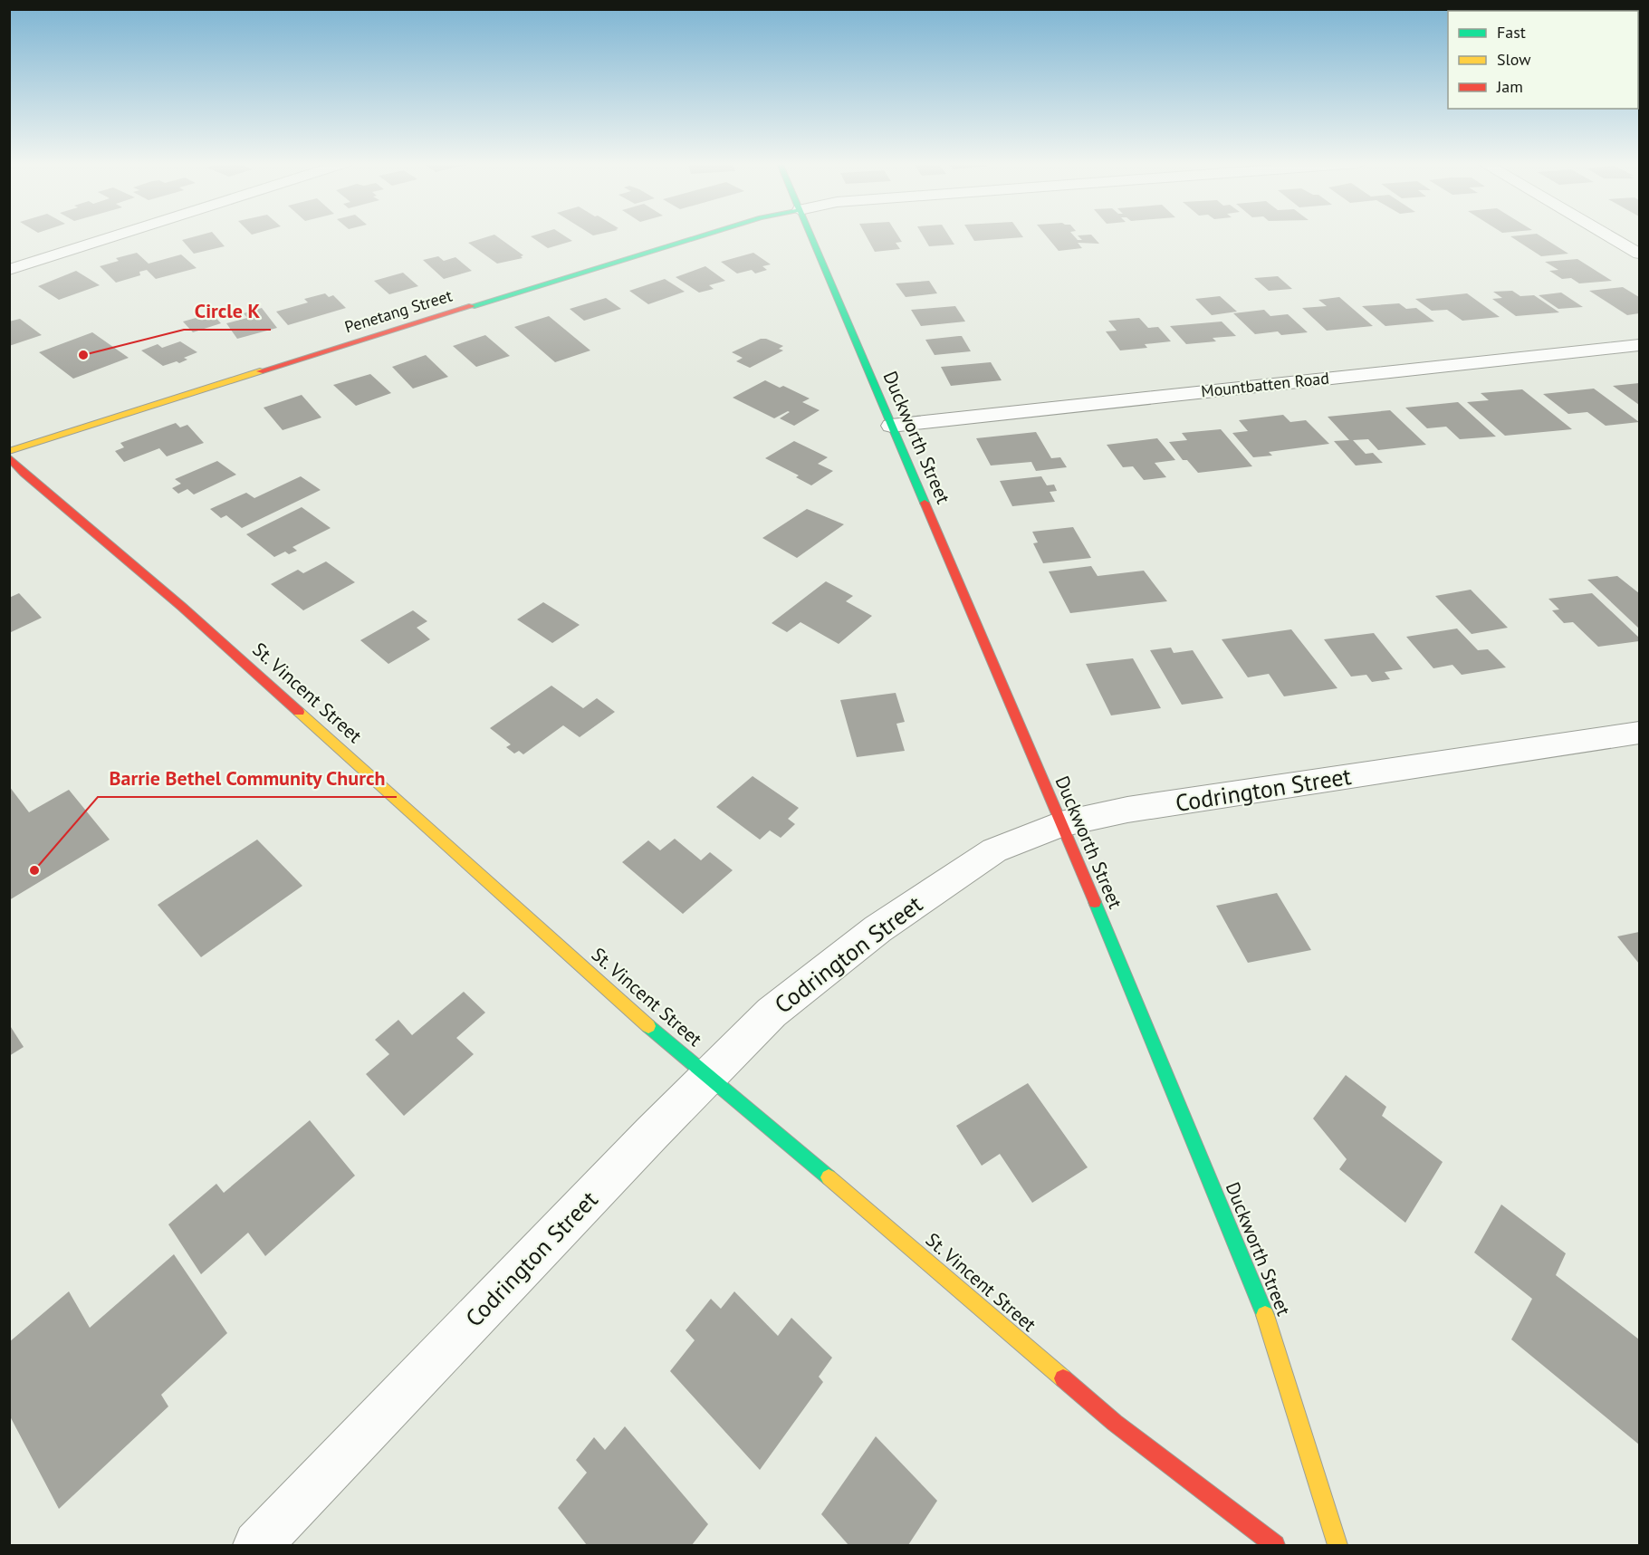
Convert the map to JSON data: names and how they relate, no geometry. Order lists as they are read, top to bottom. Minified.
{"streets":{"main road":["Penetang Street","Duckworth Street","St. Vincent Street"],"street":["Mountbatten Road","Codrington Street"]},"crossings":[["Mountbatten Road","Duckworth Street"],["Duckworth Street","Codrington Street"],["St. Vincent Street","Codrington Street"]],"places":["Circle K","Barrie Bethel Community Church"],"legend":["Fast","Slow","Jam"]}
